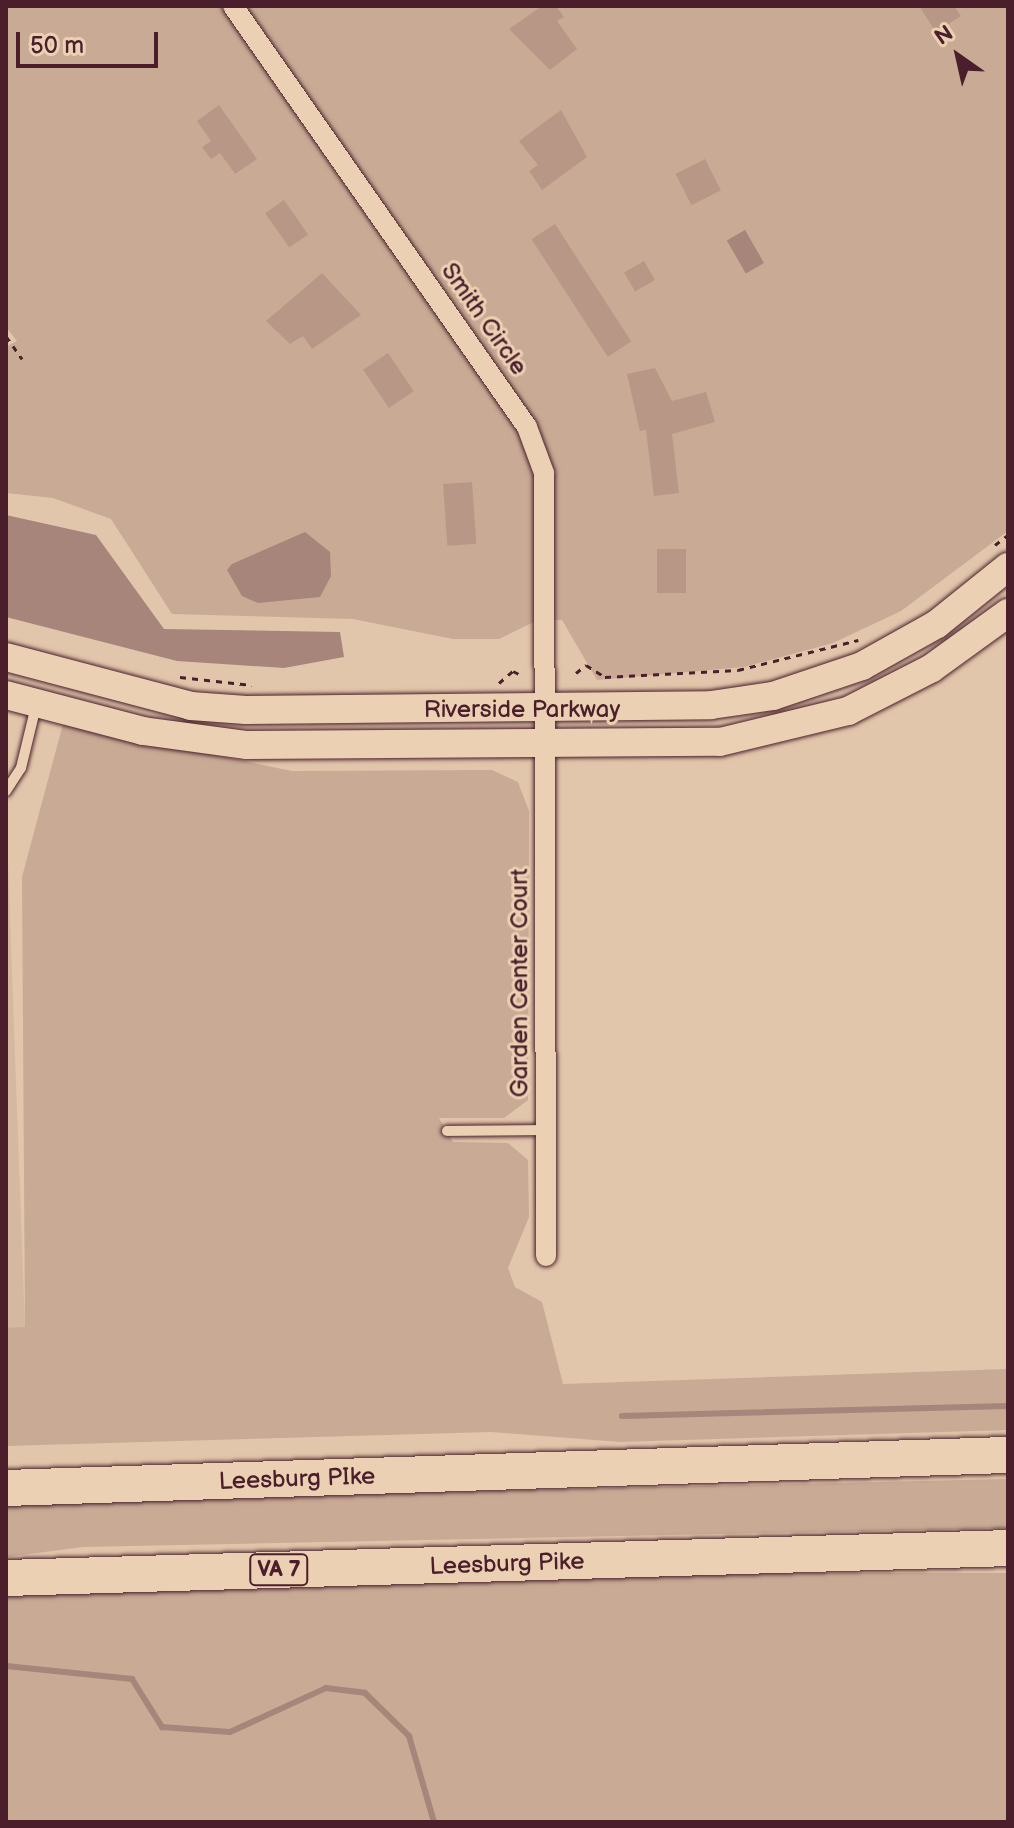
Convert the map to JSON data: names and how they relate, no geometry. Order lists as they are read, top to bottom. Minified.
{"streets":{"highway":["Leesburg PIke","Leesburg Pike","VA 7"],"main road":["Riverside Parkway"],"street":["Smith Circle","Garden Center Court"]},"crossings":[["Smith Circle","Riverside Parkway"],["Smith Circle","Garden Center Court"],["Riverside Parkway","Garden Center Court"]],"scale_bar":"50 m","north":"top left"}
